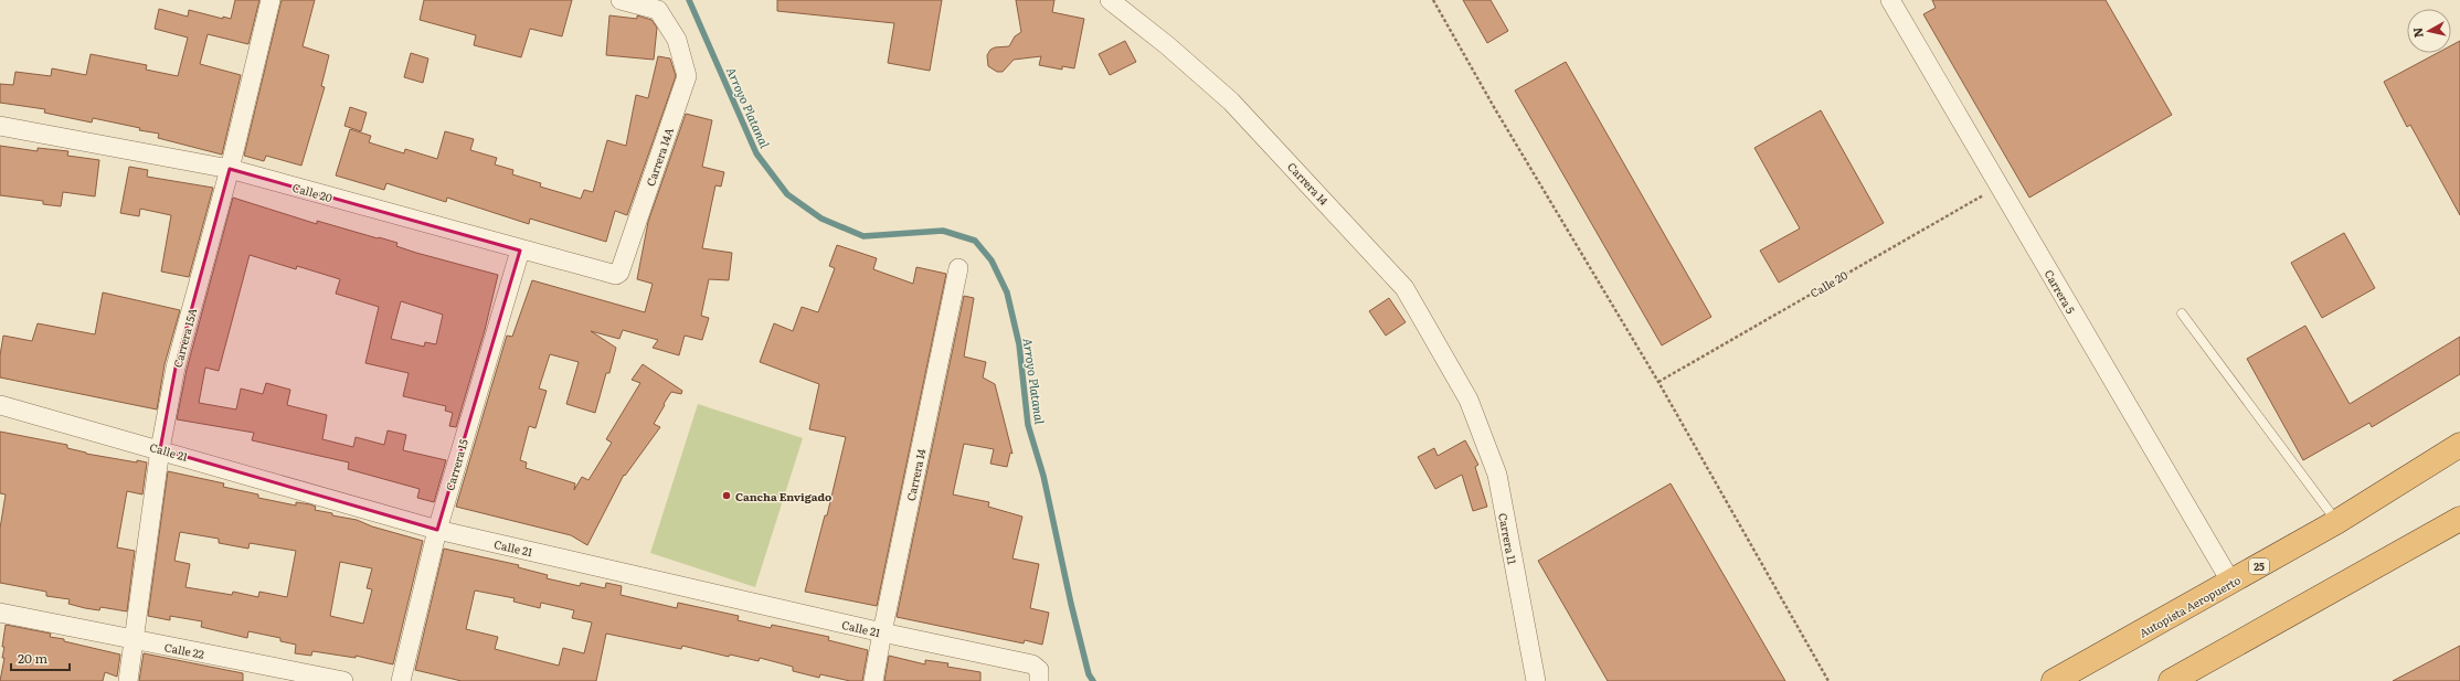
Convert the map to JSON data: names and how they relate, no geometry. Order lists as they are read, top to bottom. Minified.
{"streets":{"highway":["25","Autopista Aeropuerto"],"street":["Carrera 14A","Carrera 14","Calle 20","Carrera 5","Carrera 15A","Calle 21","Carrera 15","Carrera 11","Calle 22"]},"crossings":[["Carrera 14A","Calle 20"],["Carrera 14","Calle 21"],["Carrera 14","Carrera 11"],["Calle 20","Carrera 5"],["Calle 20","Carrera 15A"],["Calle 20","Carrera 15"],["Carrera 5","Autopista Aeropuerto"],["Carrera 15A","Calle 21"],["Carrera 15A","Calle 22"],["Calle 21","Carrera 15"]],"water":["Arroyo Platanal"],"places":["Cancha Envigado"],"scale_bar":"20 m","north":"left"}
